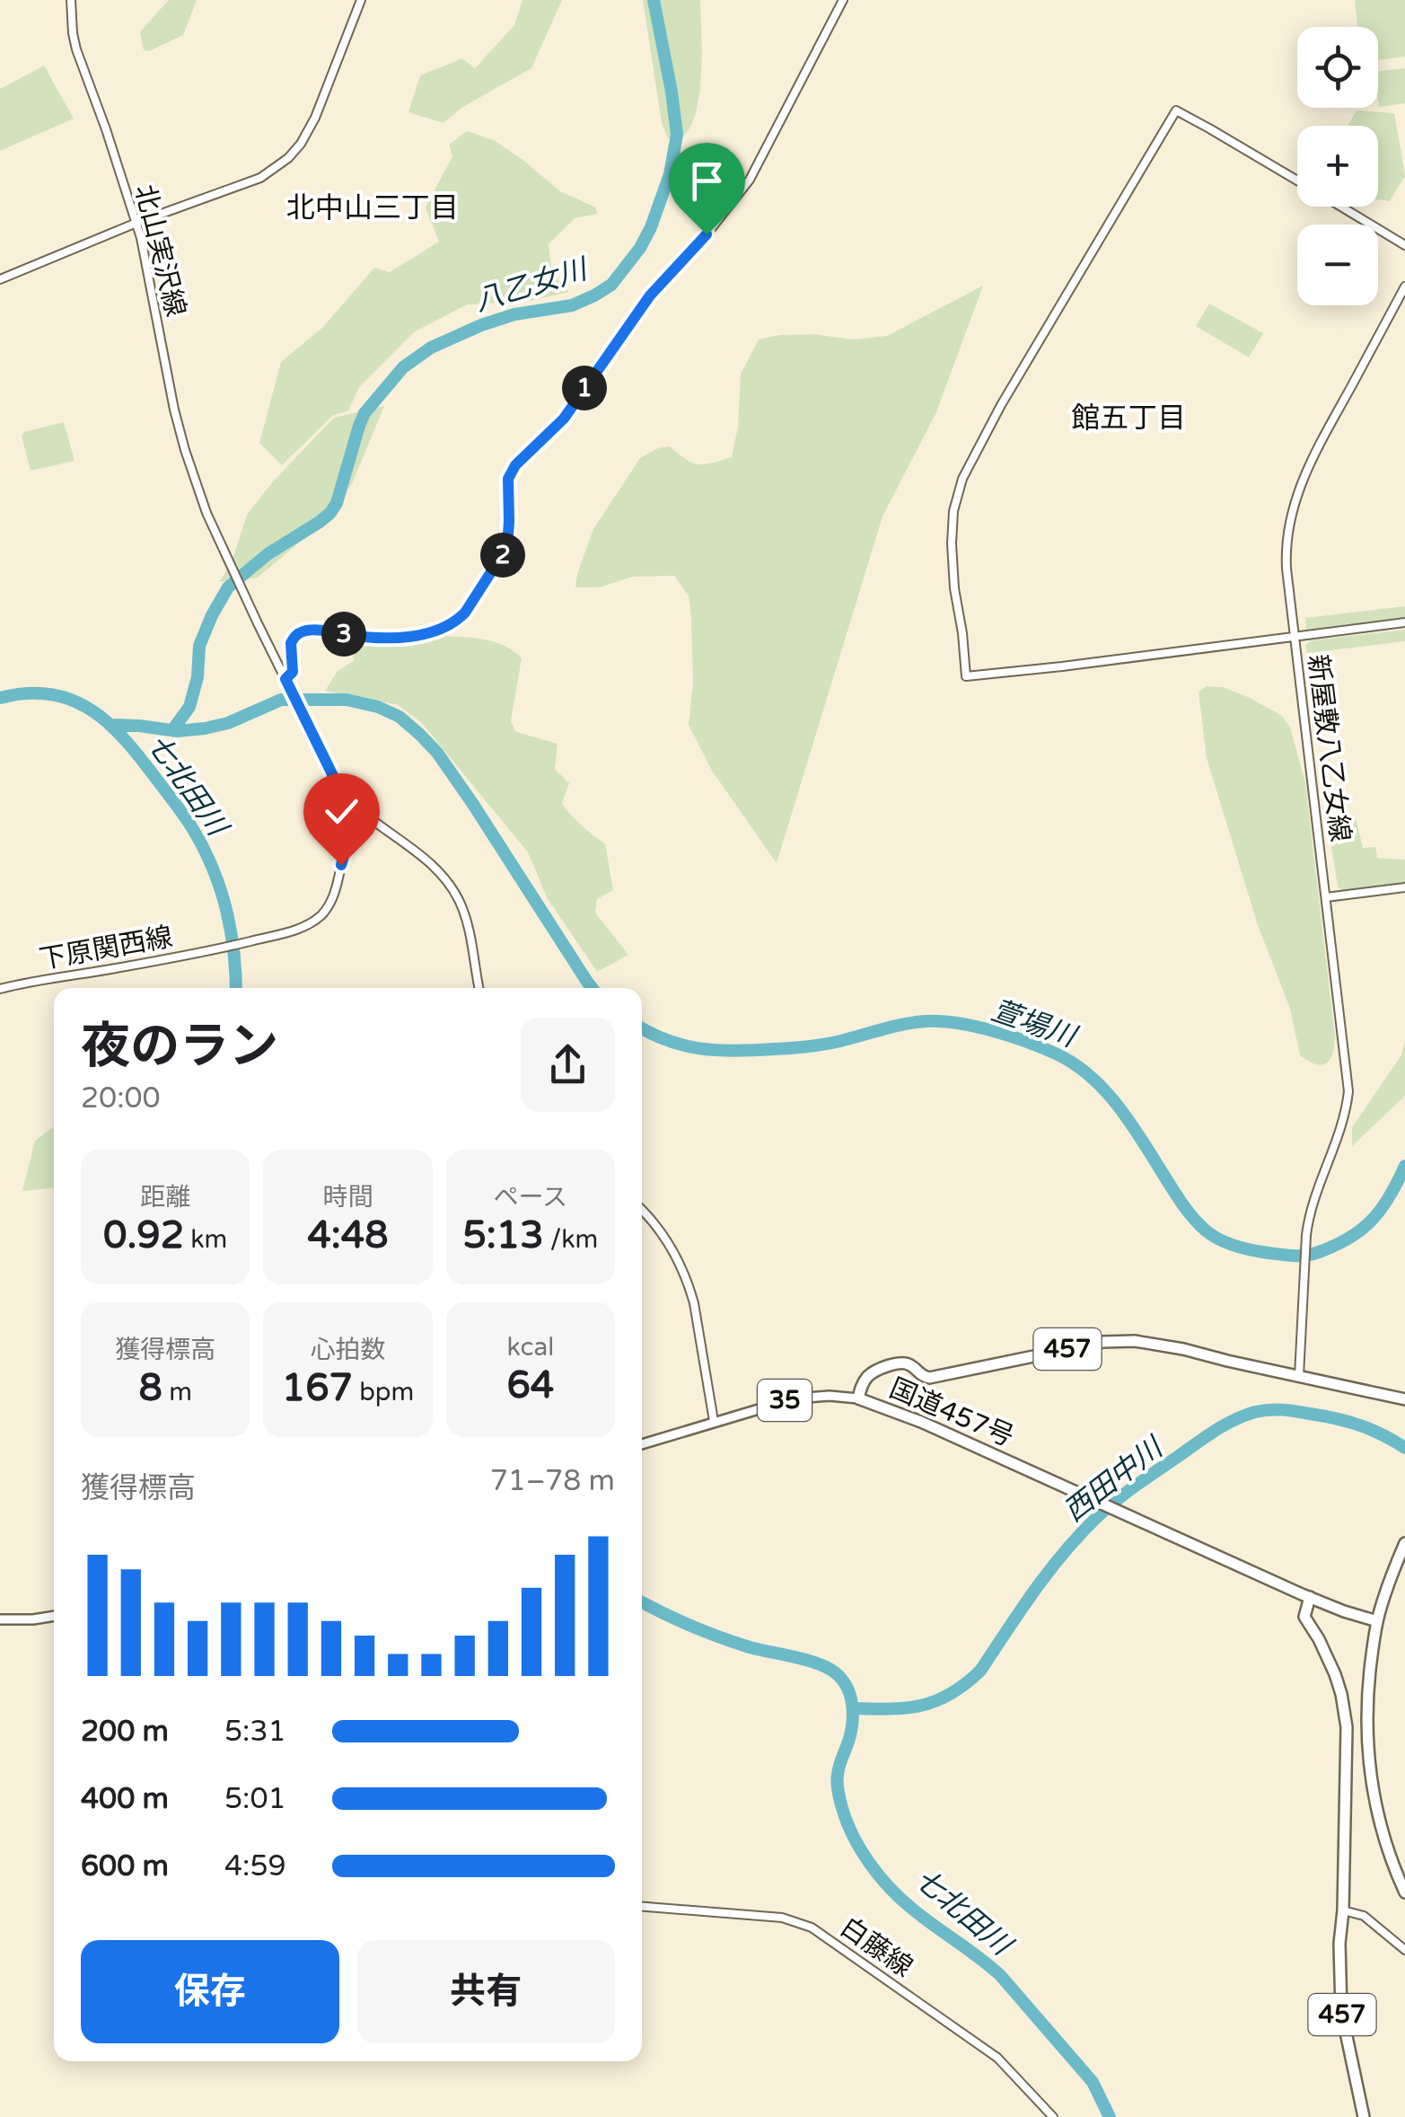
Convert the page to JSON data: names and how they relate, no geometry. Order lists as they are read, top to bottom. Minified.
{"streets":{"highway":["457","国道457号"],"main road":["35"],"street":["北山実沢線","新屋敷八乙女線","下原関西線","白藤線"]},"crossings":[["北山実沢線","下原関西線"],["新屋敷八乙女線","国道457号"],["457","国道457号"],["35","国道457号"]],"districts":["北中山三丁目","館五丁目"],"water":["八乙女川","七北田川","萱場川","西田中川"],"page":{"map_buttons":["+","−"],"pins":["1","2","3"],"heading":["夜のラン","20:00"],"stats":[["距離","0.92 km"],["時間","4:48"],["ペース","5:13 /km"],["獲得標高","8 m"],["心拍数","167 bpm"],["kcal","64"]],"chart":["獲得標高","71–78 m"],"list":[{"name":"200 m","note":"5:31"},{"name":"400 m","note":"5:01"},{"name":"600 m","note":"4:59"}],"buttons":["保存","共有"]}}
